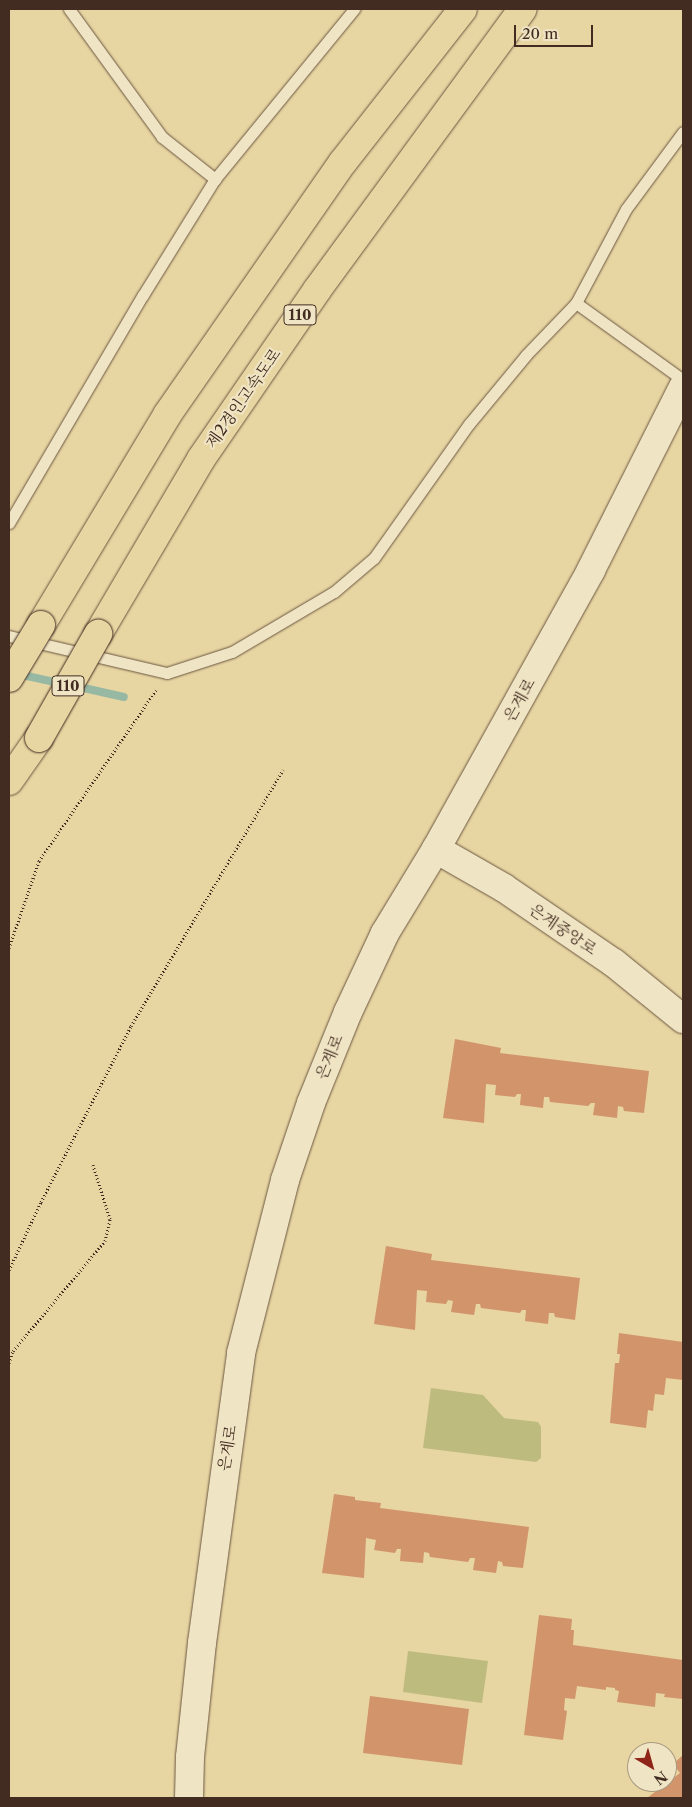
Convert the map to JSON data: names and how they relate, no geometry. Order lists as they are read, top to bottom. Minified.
{"streets":{"highway":["110","제2경인고속도로"],"street":["은계로","은계중앙로"]},"crossings":[["은계로","은계중앙로"]],"scale_bar":"20 m","north":"bottom right"}
